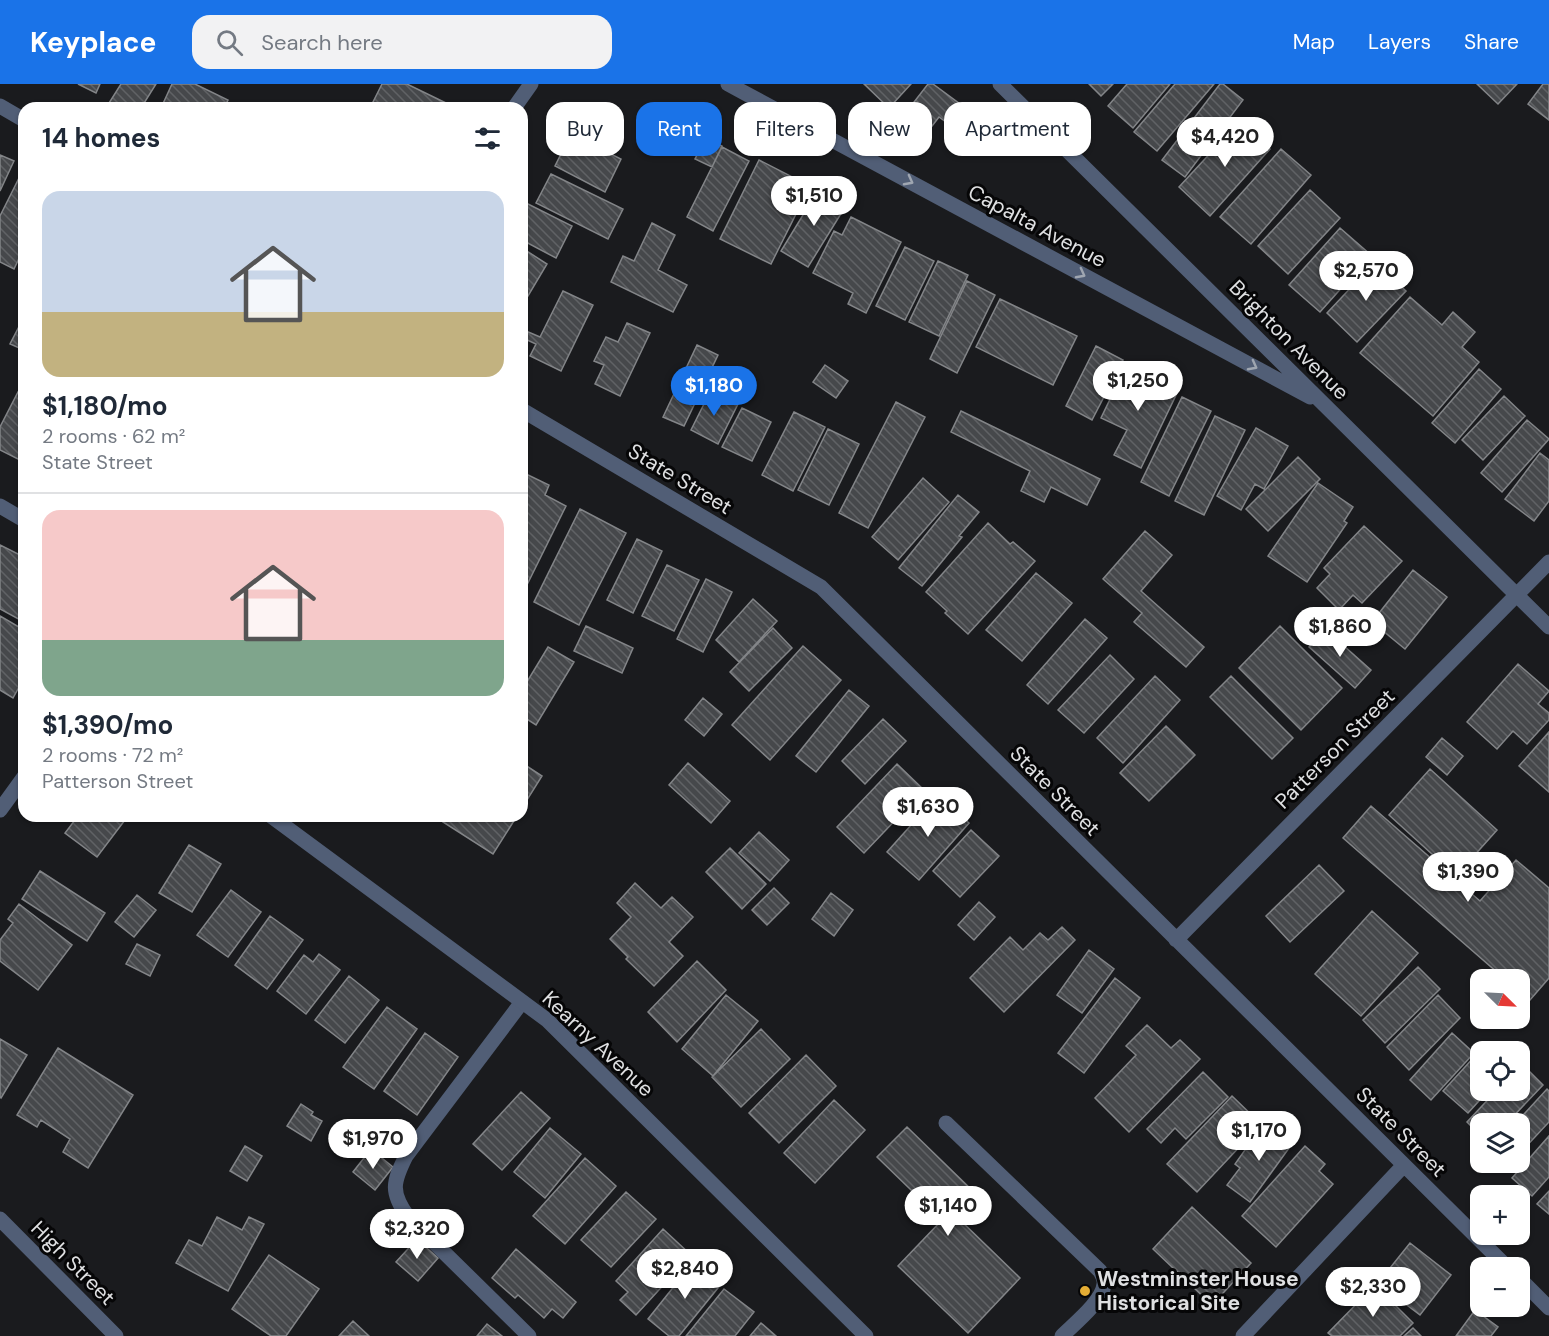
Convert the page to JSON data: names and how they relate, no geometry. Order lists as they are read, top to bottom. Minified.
{"streets":{"street":["Capalta Avenue","Brighton Avenue","State Street","Patterson Street","Kearny Avenue","High Street"]},"crossings":[["Capalta Avenue","Brighton Avenue"],["Brighton Avenue","Patterson Street"],["State Street","Patterson Street"]],"one_way":["Capalta Avenue"],"places":["Westminster House Historical Site"],"north":"bottom right","page":{"header":"Keyplace","search":"Search here","nav":["Map","Layers","Share"],"chip":["Buy","Rent","Filters","New","Apartment"],"heading":"14 homes","price":["$4,420","$1,510","$2,570","$1,250","$1,180","$1,860","$1,630","$1,390","$1,170","$1,970","$1,140","$2,320","$2,840","$2,330"],"list":[{"name":"$1,180/mo","note":"2 rooms · 62 m² · State Street"},{"name":"$1,390/mo","note":"2 rooms · 72 m² · Patterson Street"}],"map_buttons":["+","−"]}}
